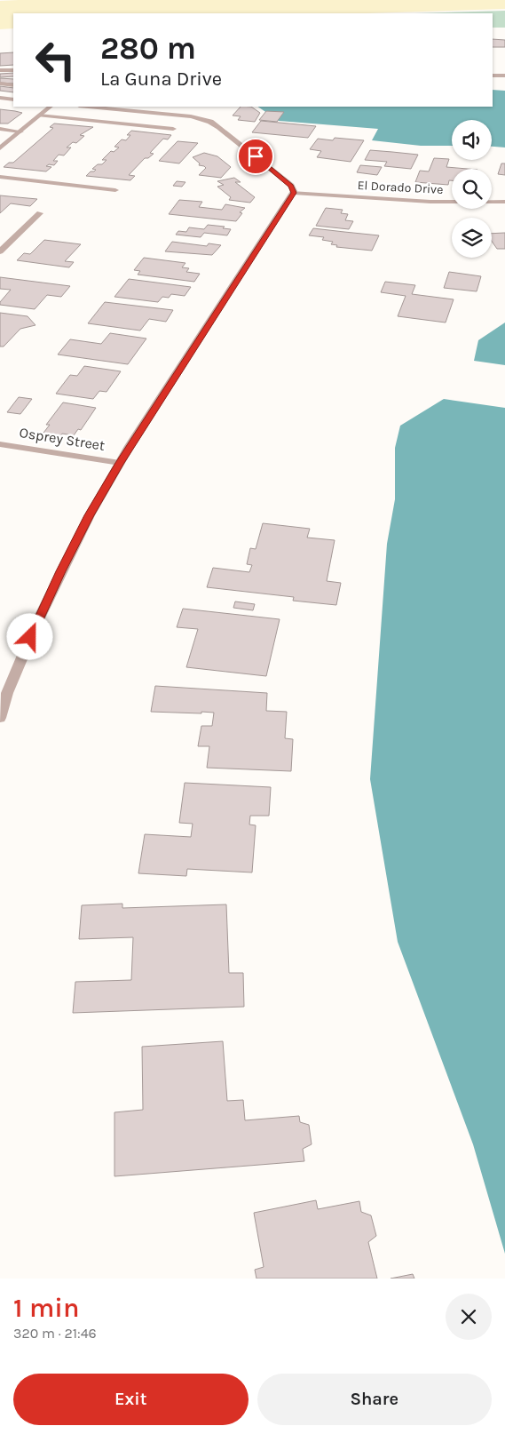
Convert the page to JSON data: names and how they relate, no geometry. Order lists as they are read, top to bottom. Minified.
{"streets":{"street":["El Dorado Drive","Osprey Street"]},"page":{"turn":["280 m","La Guna Drive"],"heading":["1 min","320 m · 21:46"],"buttons":["Exit","Share"]}}
